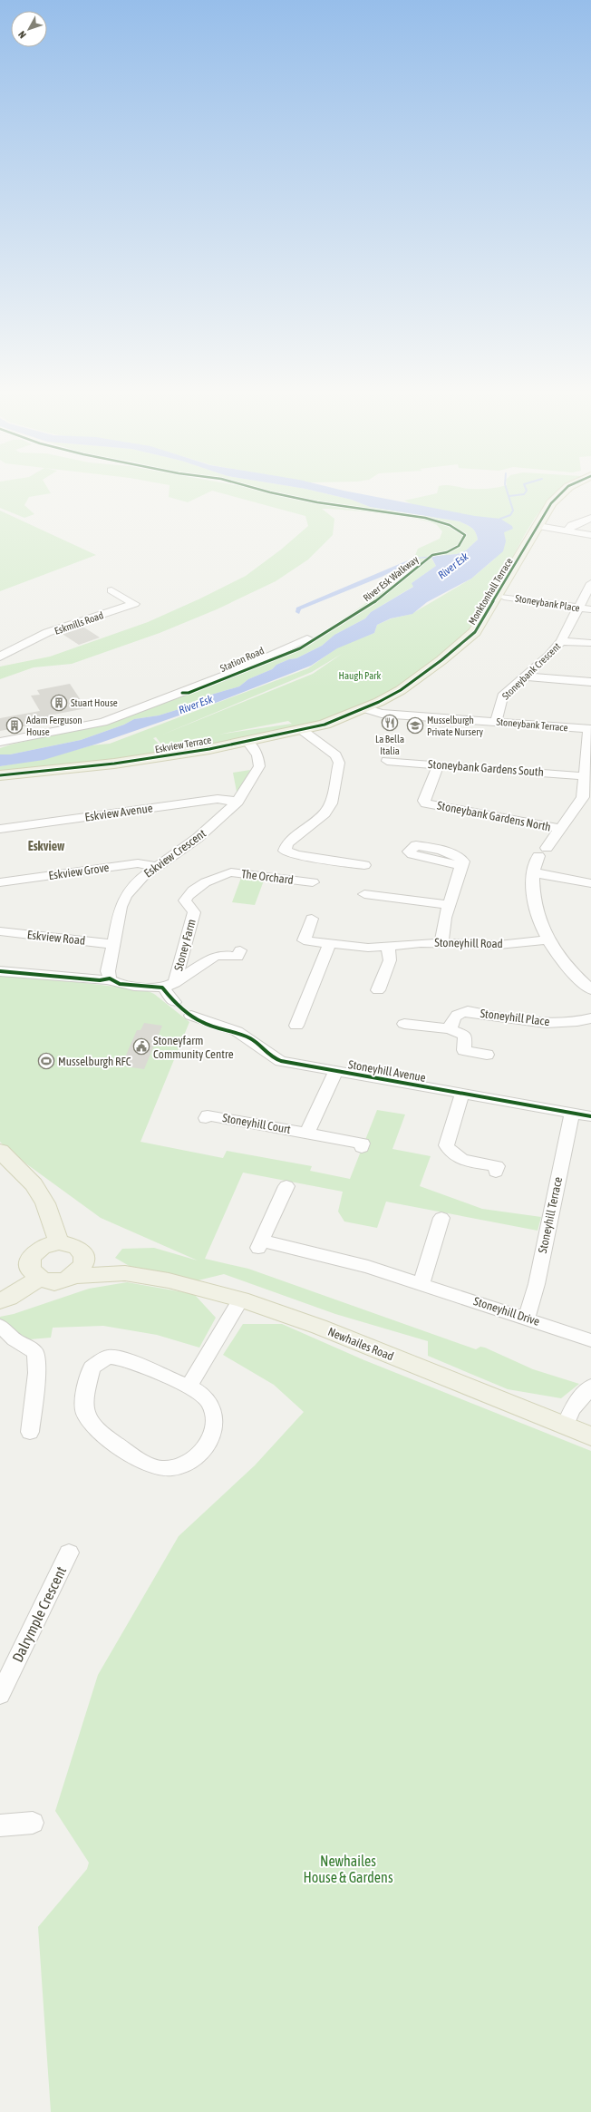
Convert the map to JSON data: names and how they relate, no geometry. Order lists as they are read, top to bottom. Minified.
{"streets":{"main road":["Monktonhall Terrace","Eskview Terrace","Newhailes Road"],"street":["Stoneybank Place","Eskmills Road","Station Road","Stoneybank Crescent","Stoneybank Terrace","Stoneybank Gardens South","Eskview Avenue","Stoneybank Gardens North","Eskview Crescent","Eskview Grove","The Orchard","Eskview Road","Stoneyhill Road","Stoney Farm","Stoneyhill Place","Stoneyhill Avenue","Stoneyhill Court","Stoneyhill Terrace","Stoneyhill Drive","Dalrymple Crescent"],"cycle path":["River Esk Walkway"]},"crossings":[["Monktonhall Terrace","Stoneybank Terrace"],["Monktonhall Terrace","Eskview Terrace"],["Stoneybank Place","Stoneybank Crescent"],["Stoneybank Crescent","Stoneybank Terrace"],["Stoneybank Terrace","Eskview Terrace"],["Eskview Terrace","Eskview Crescent"],["Stoneybank Gardens South","Stoneybank Gardens North"],["Eskview Avenue","Eskview Crescent"],["Eskview Crescent","Eskview Grove"],["Eskview Crescent","Eskview Road"],["The Orchard","Stoney Farm"],["Stoneyhill Avenue","Stoneyhill Court"],["Stoneyhill Avenue","Stoneyhill Terrace"],["Stoneyhill Terrace","Stoneyhill Drive"]],"districts":["Eskview"],"water":["River Esk"],"parks":["Haugh Park","Newhailes House & Gardens"],"places":{"building":["Stuart House","Adam Ferguson House"],"restaurant":["La Bella Italia"],"school or university":["Musselburgh Private Nursery"],"public building":["Stoneyfarm Community Centre"],"sports":["Musselburgh RFC"]},"north":"bottom left"}
